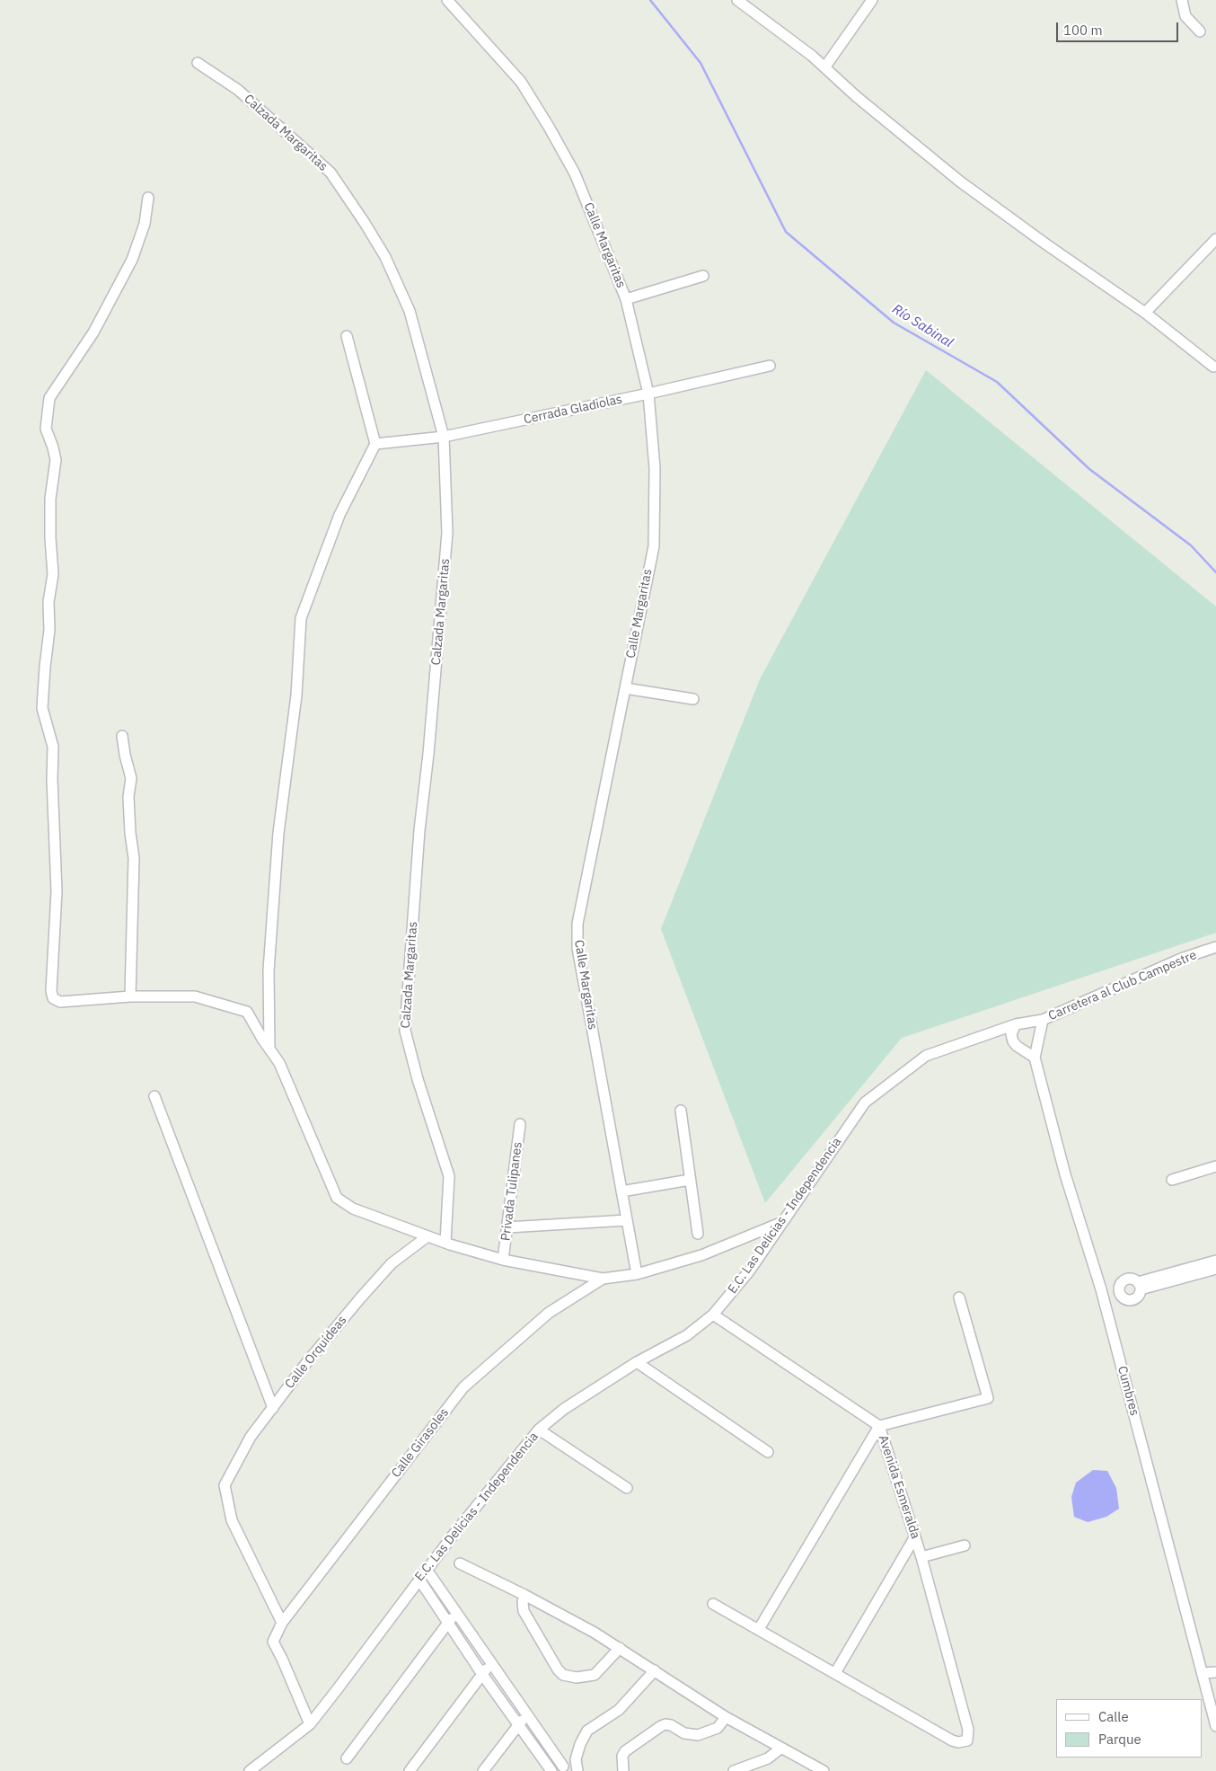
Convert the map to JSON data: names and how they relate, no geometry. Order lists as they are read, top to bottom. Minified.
{"streets":{"street":["Calzada Margaritas","Calle Margaritas","Cerrada Gladiolas","Carretera al Club Campestre","Privada Tulipanes","E.C. Las Delicias - Independencia","Calle Orquídeas","Cumbres","Calle Girasoles","Avenida Esmeralda"]},"crossings":[["Calzada Margaritas","Cerrada Gladiolas"],["Calle Margaritas","Cerrada Gladiolas"],["Carretera al Club Campestre","E.C. Las Delicias - Independencia"],["Carretera al Club Campestre","Cumbres"],["E.C. Las Delicias - Independencia","Calle Girasoles"],["E.C. Las Delicias - Independencia","Avenida Esmeralda"],["Calle Orquídeas","Calle Girasoles"]],"water":["Río Sabinal"],"legend":["Calle","Parque"],"scale_bar":"100 m"}
